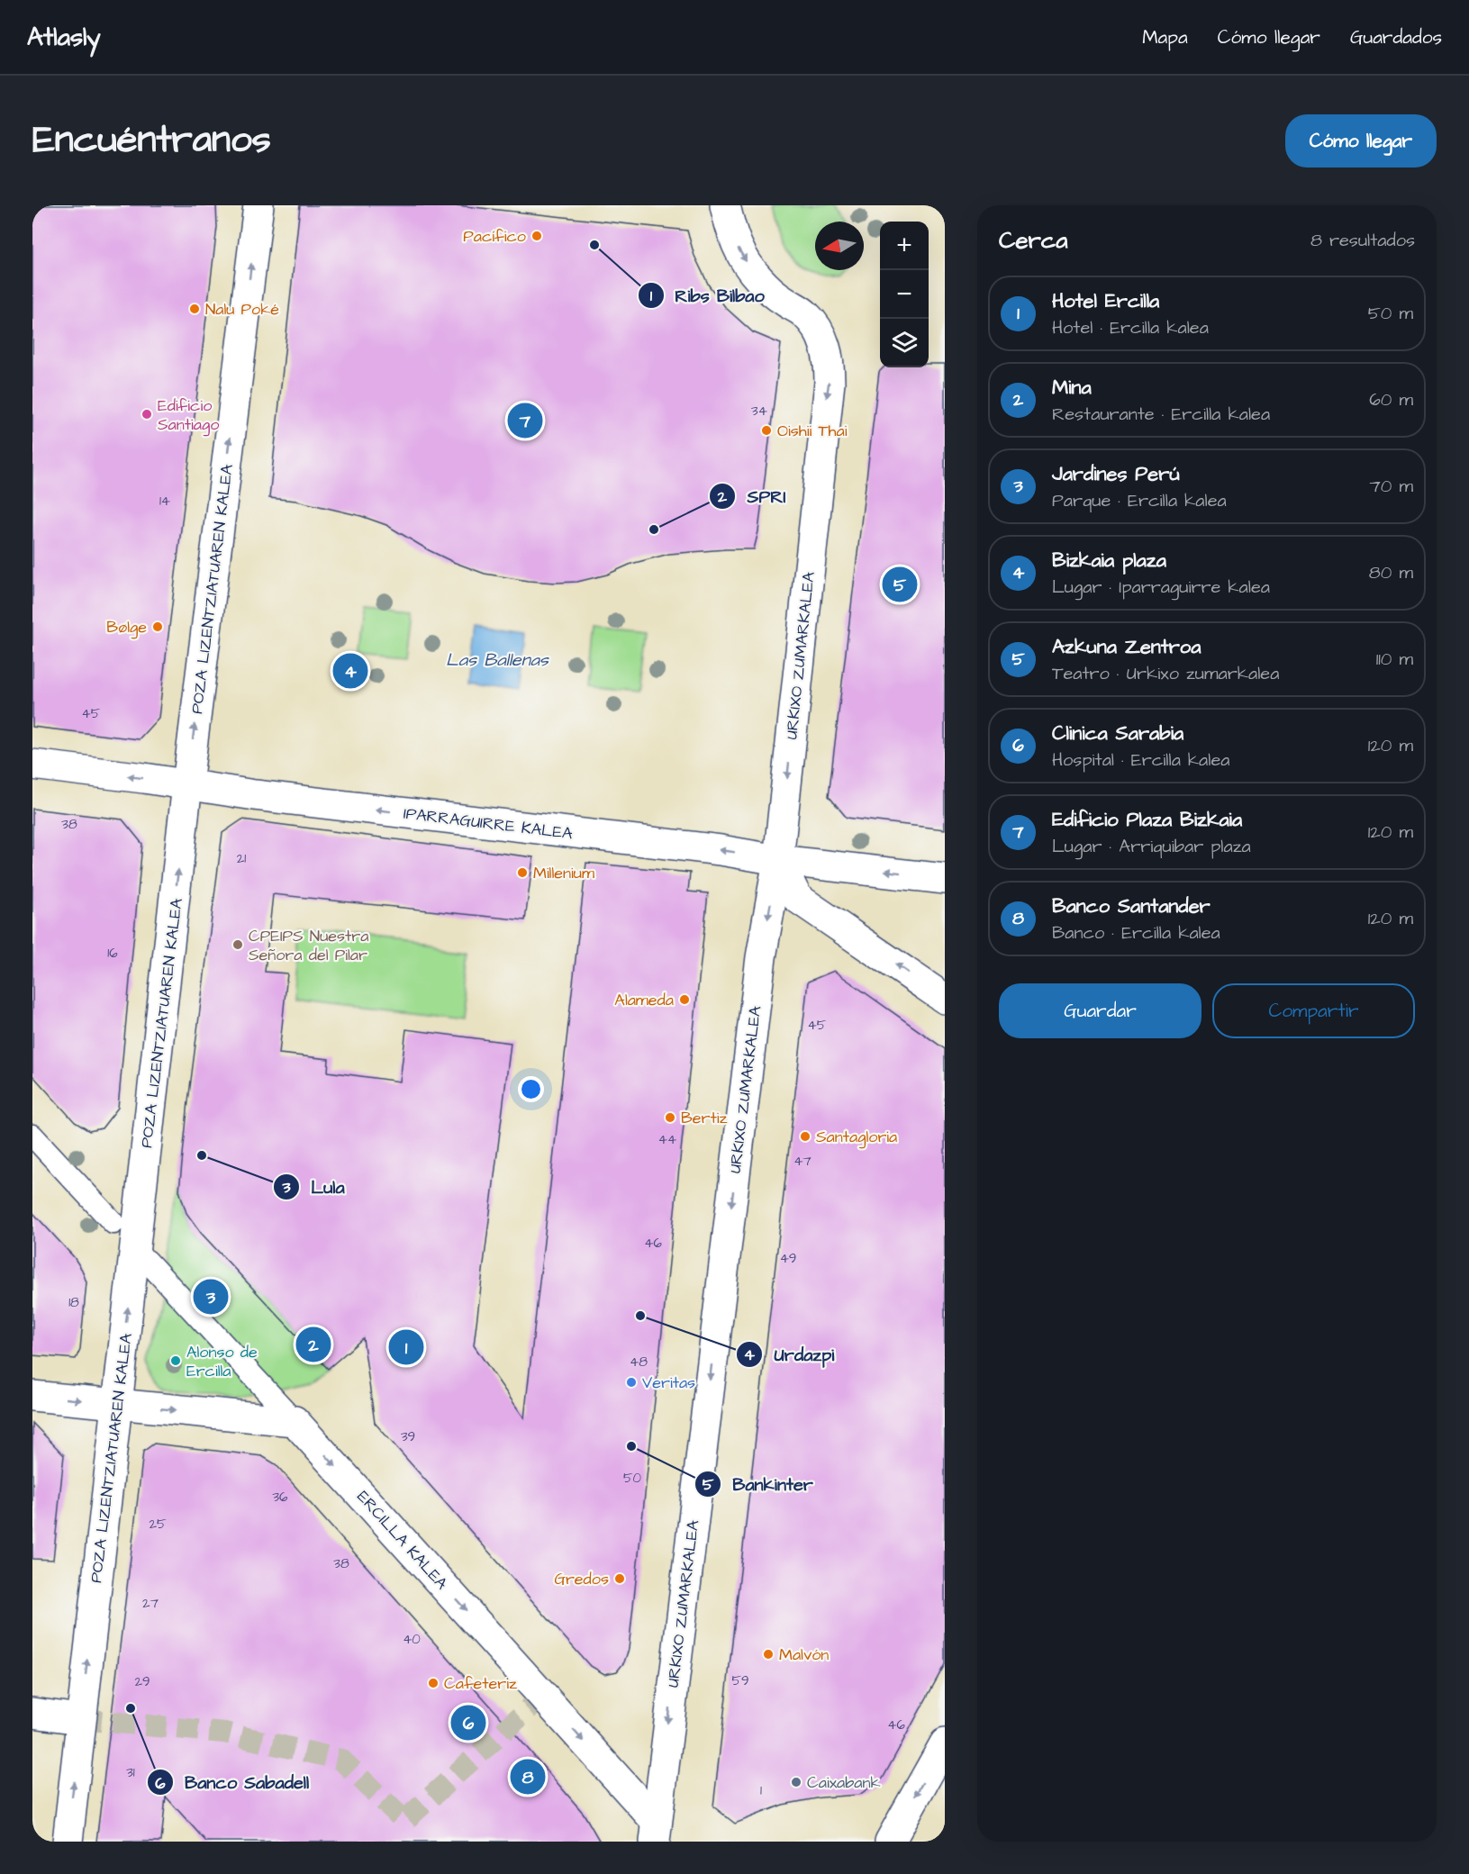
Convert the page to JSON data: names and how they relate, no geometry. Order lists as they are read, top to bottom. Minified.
{"streets":{"street":["POZA LIZENTZIATUAREN KALEA","URKIXO ZUMARKALEA","IPARRAGUIRRE KALEA","ERCILLA KALEA"]},"crossings":[["POZA LIZENTZIATUAREN KALEA","IPARRAGUIRRE KALEA"],["URKIXO ZUMARKALEA","IPARRAGUIRRE KALEA"],["URKIXO ZUMARKALEA","ERCILLA KALEA"]],"one_way":["POZA LIZENTZIATUAREN KALEA","URKIXO ZUMARKALEA","IPARRAGUIRRE KALEA","ERCILLA KALEA"],"water":["Las Ballenas"],"places":["Pacífico","Ribs Bilbao","Nalu Poké","Edificio Santiago","Oishii Thai","SPRI","Bølge","Millenium","CPEIPS Nuestra Señora del Pilar","Alameda","Bertiz","Santagloria","Lula","Urdazpi","Alonso de Ercilla","Veritas","Bankinter","Gredos","Malvón","Cafeteriz","Banco Sabadell","Caixabank"],"house_numbers":["34","14","45","38","21","16","45","44","47","46","49","18","48","39","50","36","25","38","27","40","59","29","46","31","1"],"north":"left","page":{"header":"Atlasly","nav":["Mapa","Cómo llegar","Guardados"],"title":"Encuéntranos","buttons":["Cómo llegar",["Guardar","Compartir"]],"heading":["Cerca","8 resultados"],"map_buttons":["+","−"],"list":[{"mark":"1","name":"Hotel Ercilla","note":"Hotel · Ercilla kalea","value":"50 m"},{"mark":"2","name":"Mina","note":"Restaurante · Ercilla kalea","value":"60 m"},{"mark":"3","name":"Jardines Perú","note":"Parque · Ercilla kalea","value":"70 m"},{"mark":"4","name":"Bizkaia plaza","note":"Lugar · Iparraguirre kalea","value":"80 m"},{"mark":"5","name":"Azkuna Zentroa","note":"Teatro · Urkixo zumarkalea","value":"110 m"},{"mark":"6","name":"Clinica Sarabia","note":"Hospital · Ercilla kalea","value":"120 m"},{"mark":"7","name":"Edificio Plaza Bizkaia","note":"Lugar · Arriquibar plaza","value":"120 m"},{"mark":"8","name":"Banco Santander","note":"Banco · Ercilla kalea","value":"120 m"}],"pins":["7","5","4","3","2","1","6","8"]}}
